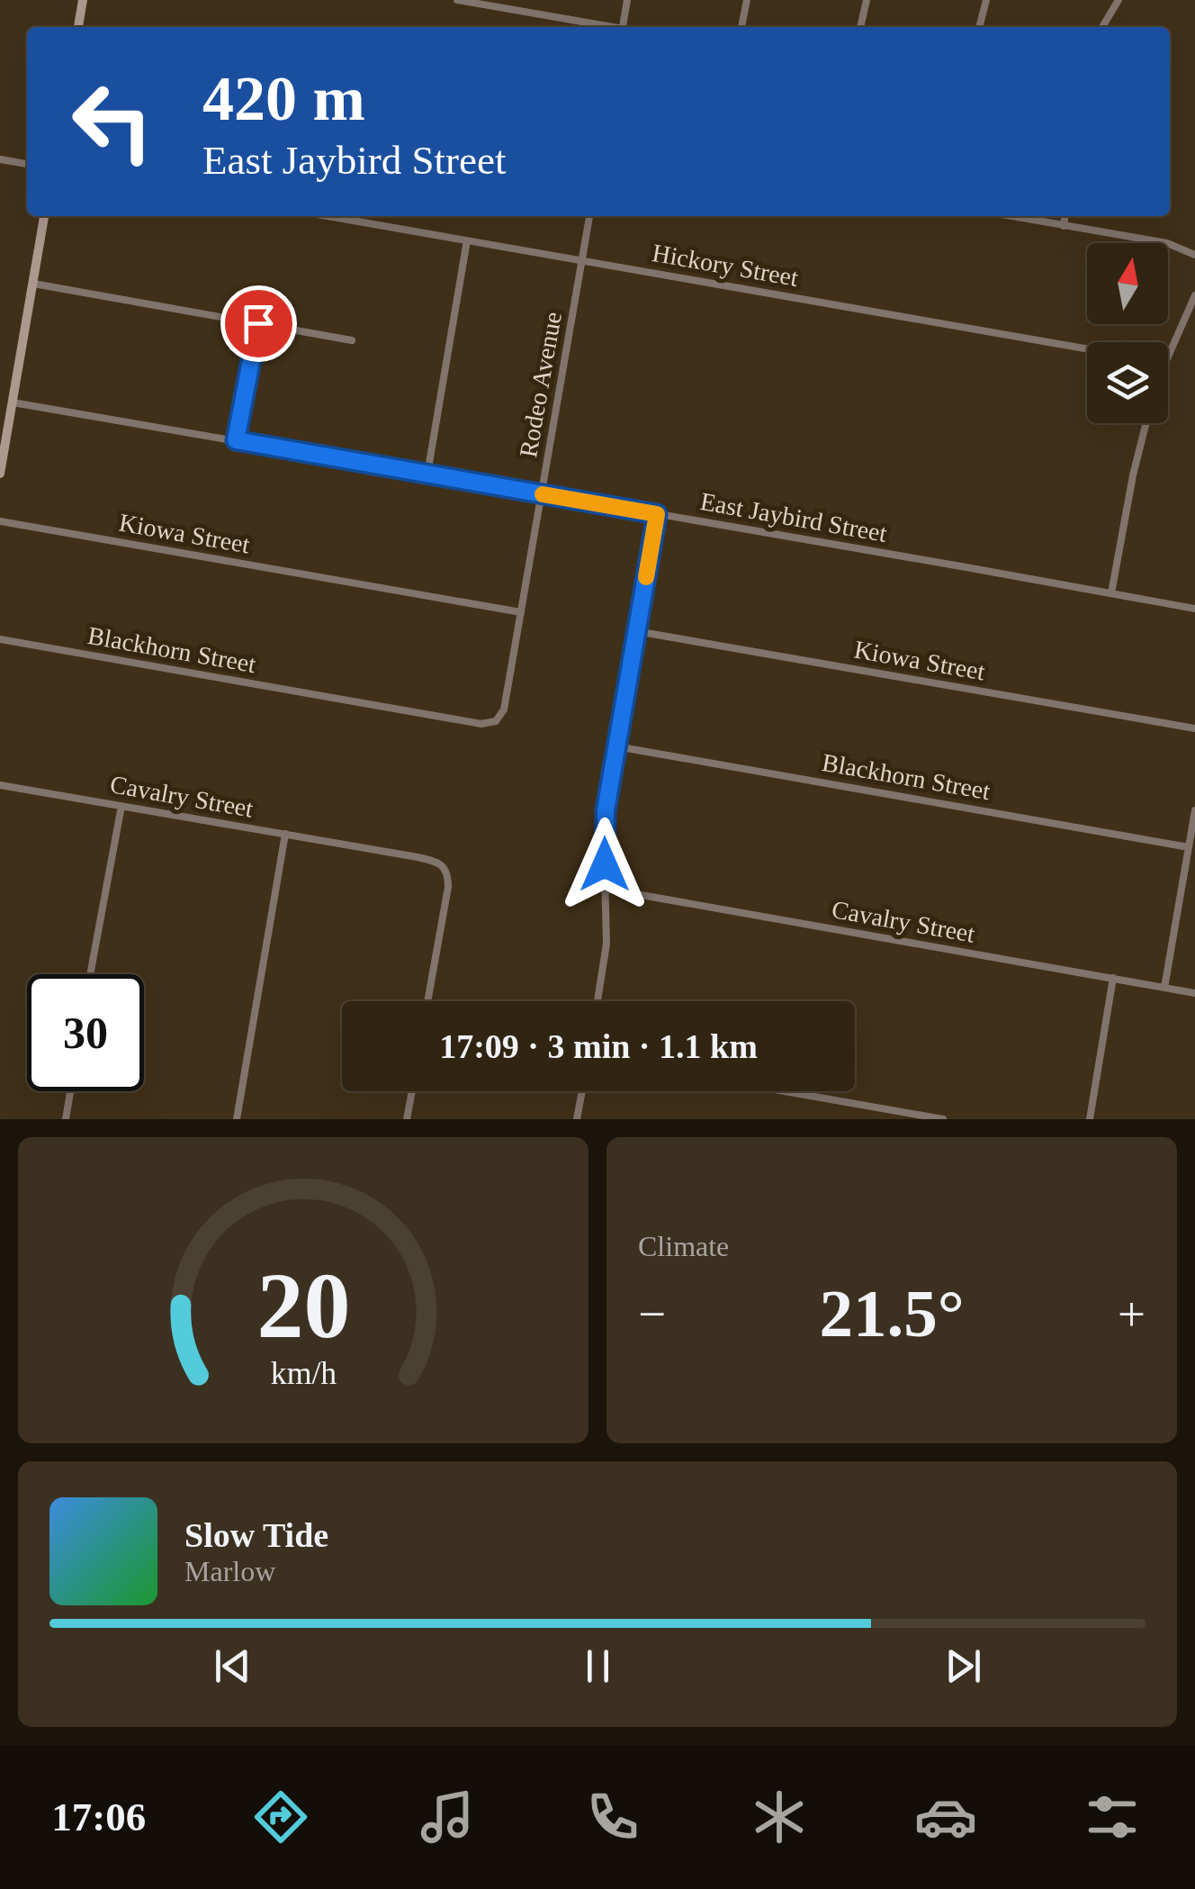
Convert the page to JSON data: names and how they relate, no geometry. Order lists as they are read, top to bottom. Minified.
{"streets":{"street":["Hickory Street","Rodeo Avenue","East Jaybird Street","Kiowa Street","Blackhorn Street","Cavalry Street"]},"crossings":[["Hickory Street","Rodeo Avenue"],["Rodeo Avenue","East Jaybird Street"],["Rodeo Avenue","Kiowa Street"],["Rodeo Avenue","Blackhorn Street"]],"north":"top","page":{"turn":["420 m","East Jaybird Street"],"limit":"30","trip":"17:09 · 3 min · 1.1 km","tile":"Climate","heat":["−","21.5°","+"],"song":["Slow Tide","Marlow"],"tabs":"17:06","gauge":["20","km/h"]}}
